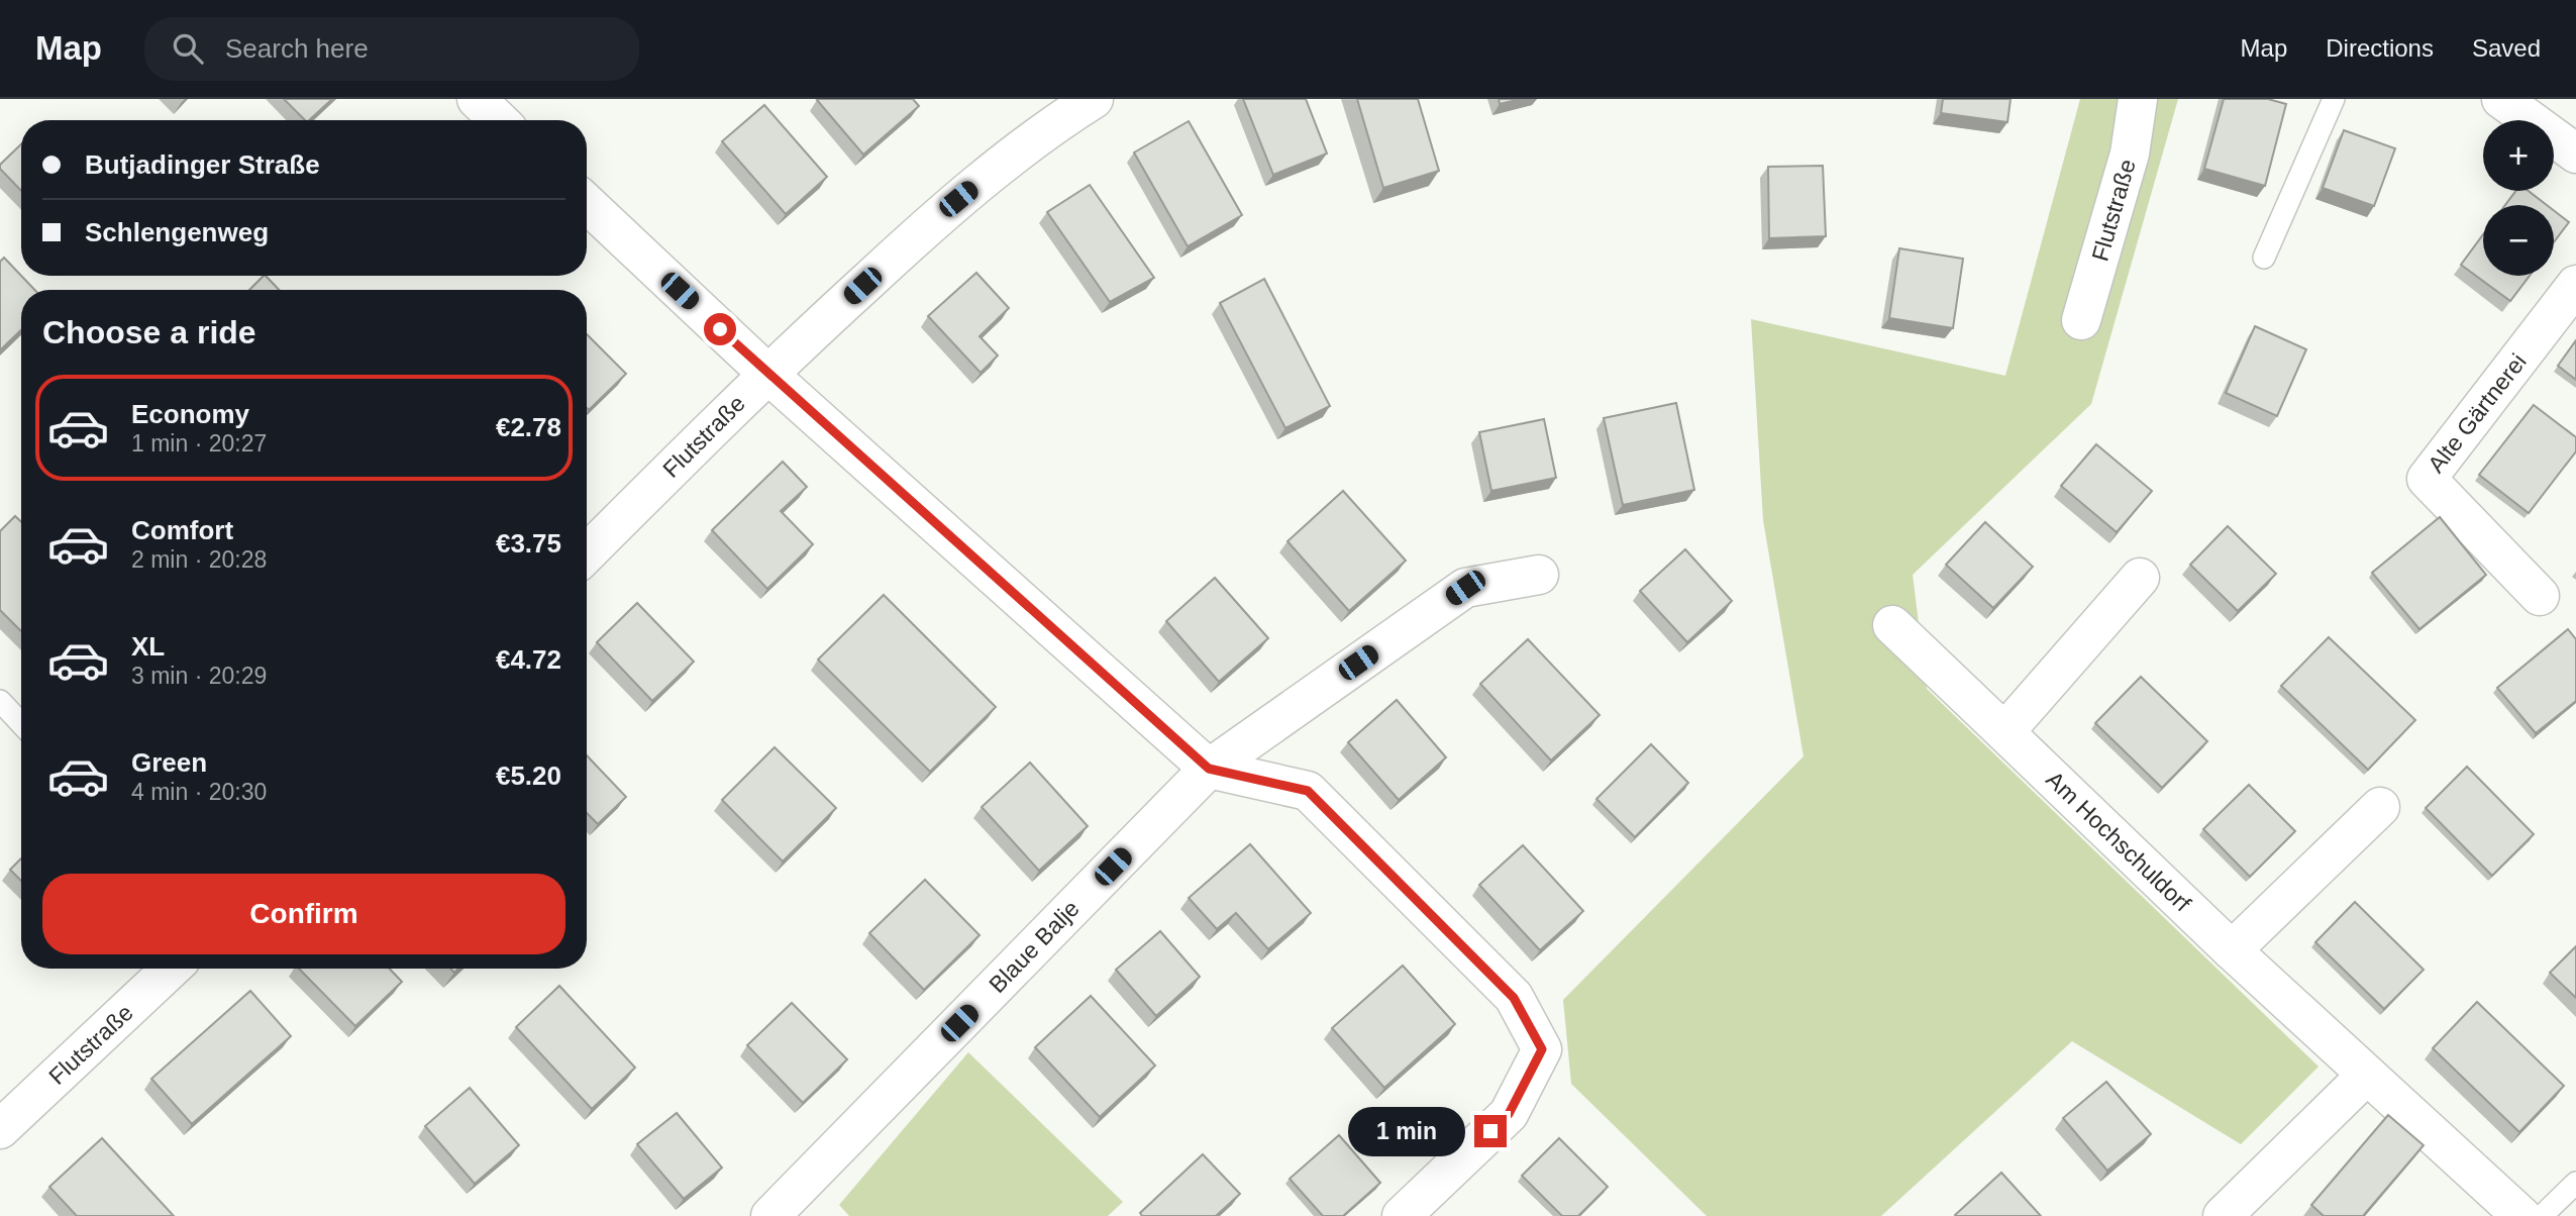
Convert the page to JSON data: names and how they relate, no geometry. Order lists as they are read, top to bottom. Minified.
{"streets":{"street":["Flutstraße","Alte Gärtnerei","Am Hochschuldorf","Blaue Balje"]},"page":{"header":"Map","search":"Search here","nav":["Map","Directions","Saved"],"map_buttons":["+","−"],"banner":["Butjadinger Straße","Schlengenweg"],"heading":"Choose a ride","list":[{"name":"Economy","note":"1 min · 20:27","value":"€2.78"},{"name":"Comfort","note":"2 min · 20:28","value":"€3.75"},{"name":"XL","note":"3 min · 20:29","value":"€4.72"},{"name":"Green","note":"4 min · 20:30","value":"€5.20"}],"buttons":"Confirm","bubble":"1 min"}}
